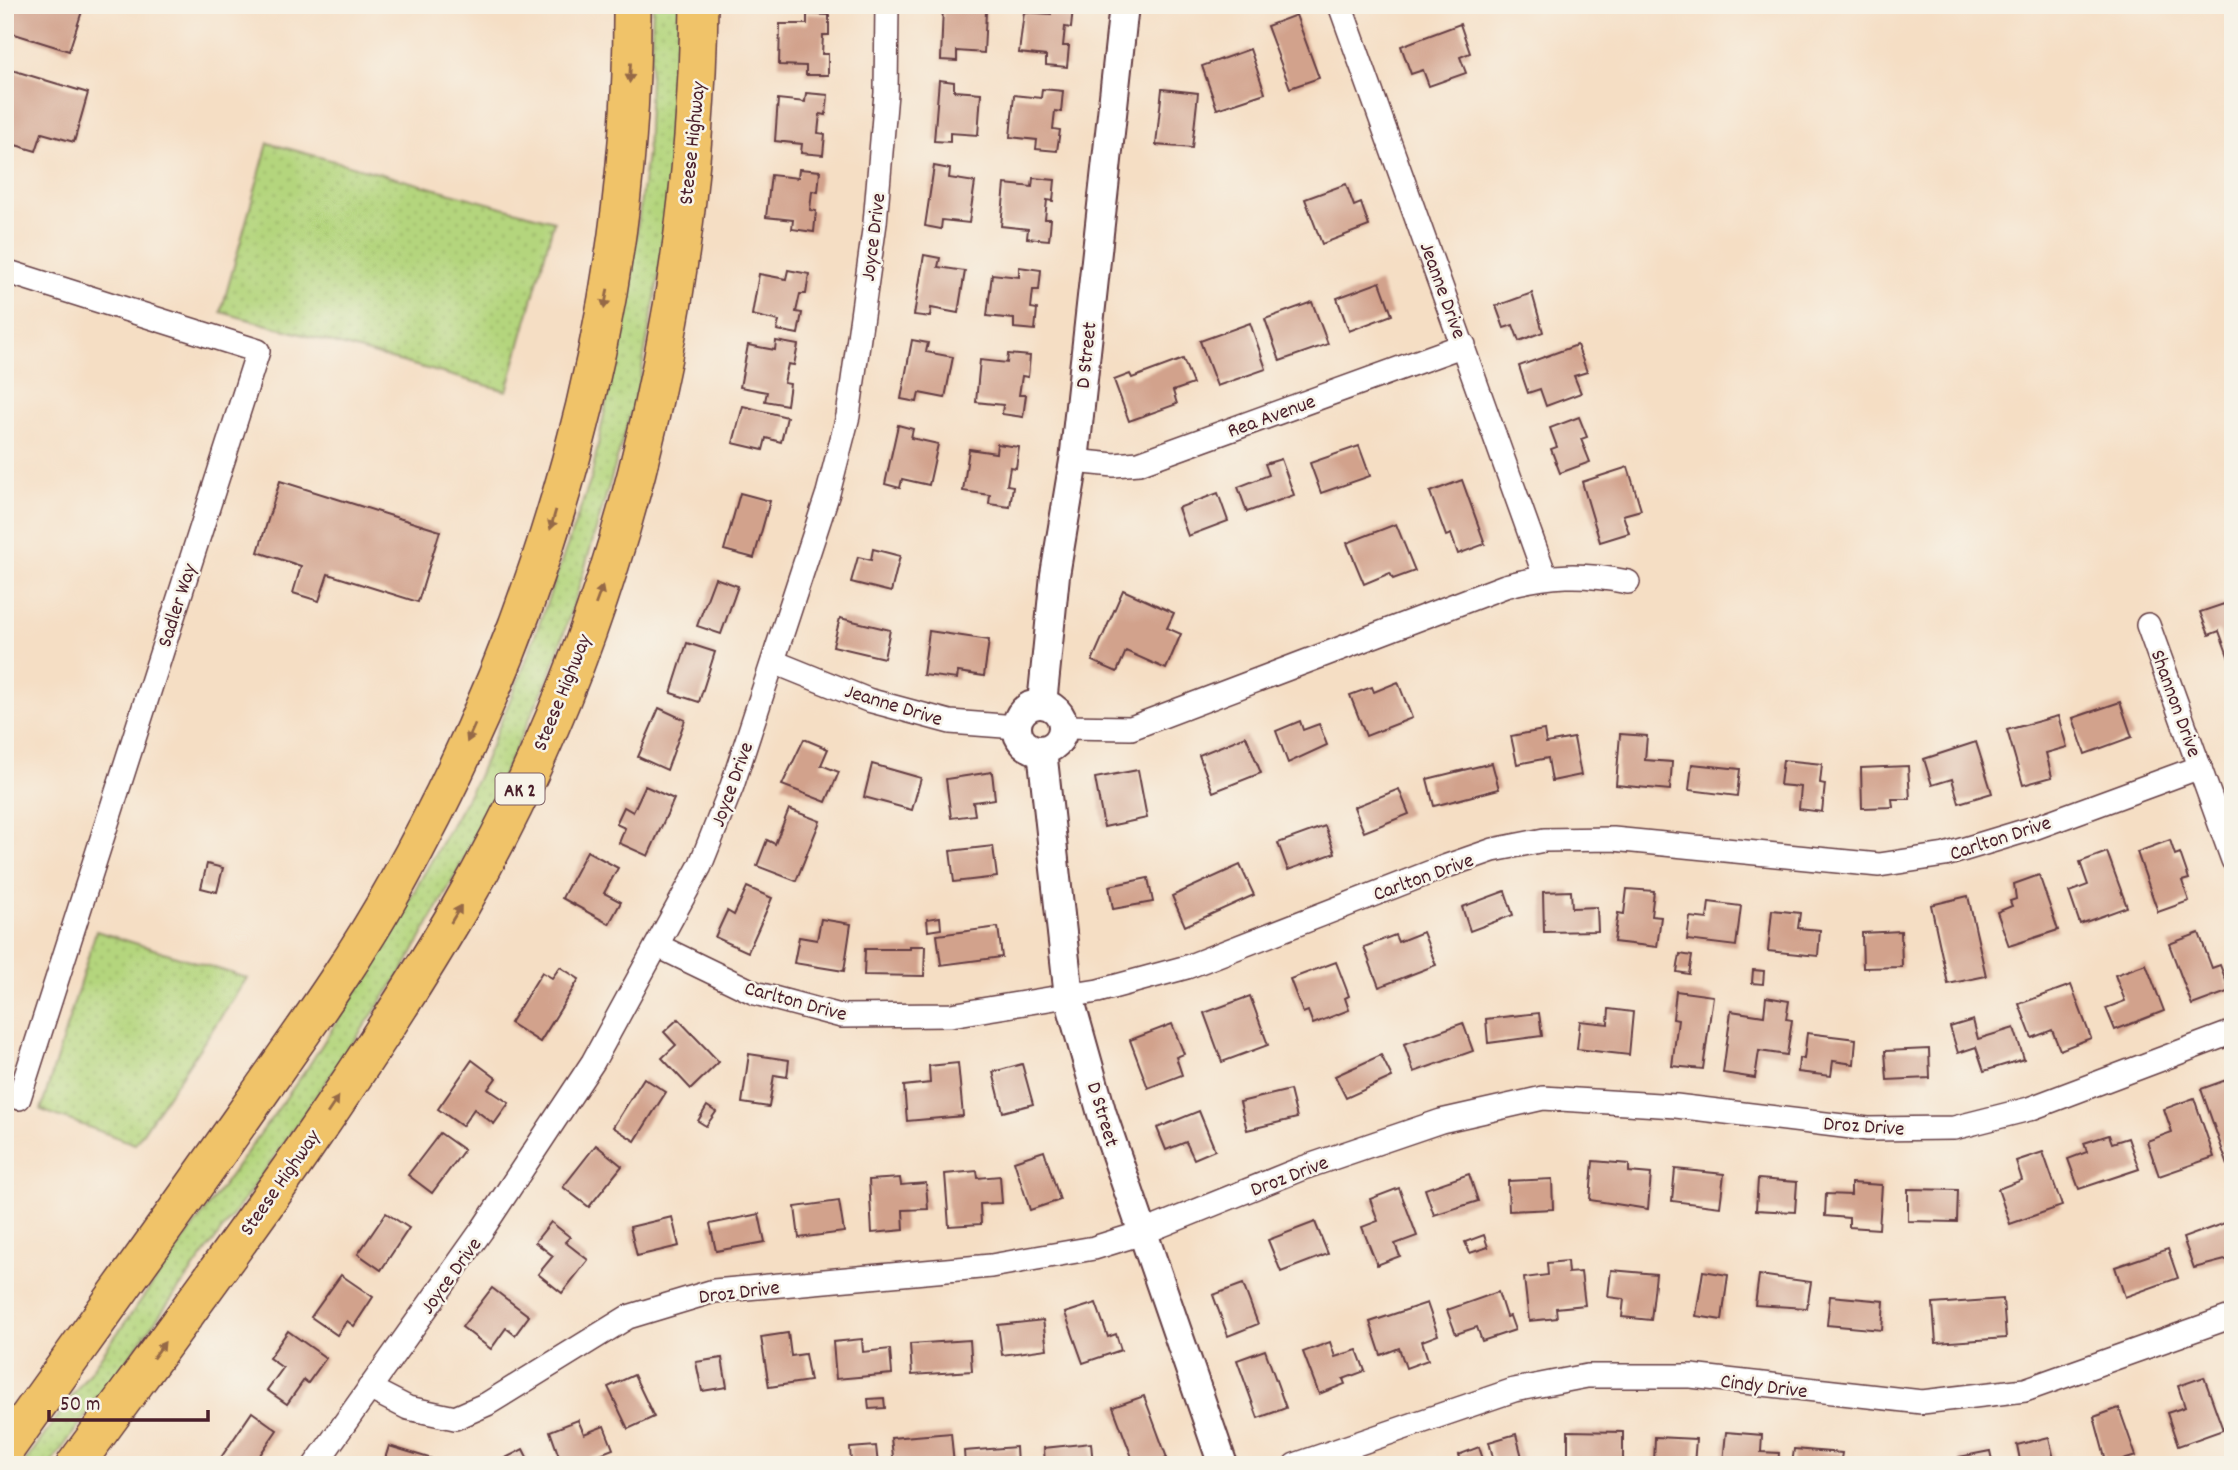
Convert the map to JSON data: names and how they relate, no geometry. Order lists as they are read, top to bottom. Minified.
{"streets":{"highway":["Steese Highway","AK 2"],"street":["Joyce Drive","Jeanne Drive","D Street","Rea Avenue","Sadler Way","Shannon Drive","Carlton Drive","Droz Drive","Cindy Drive"]},"crossings":[["Joyce Drive","Jeanne Drive"],["Joyce Drive","Carlton Drive"],["Joyce Drive","Droz Drive"],["Jeanne Drive","D Street"],["Jeanne Drive","Rea Avenue"],["D Street","Rea Avenue"],["D Street","Carlton Drive"],["D Street","Droz Drive"],["Shannon Drive","Carlton Drive"]],"scale_bar":"50 m"}
